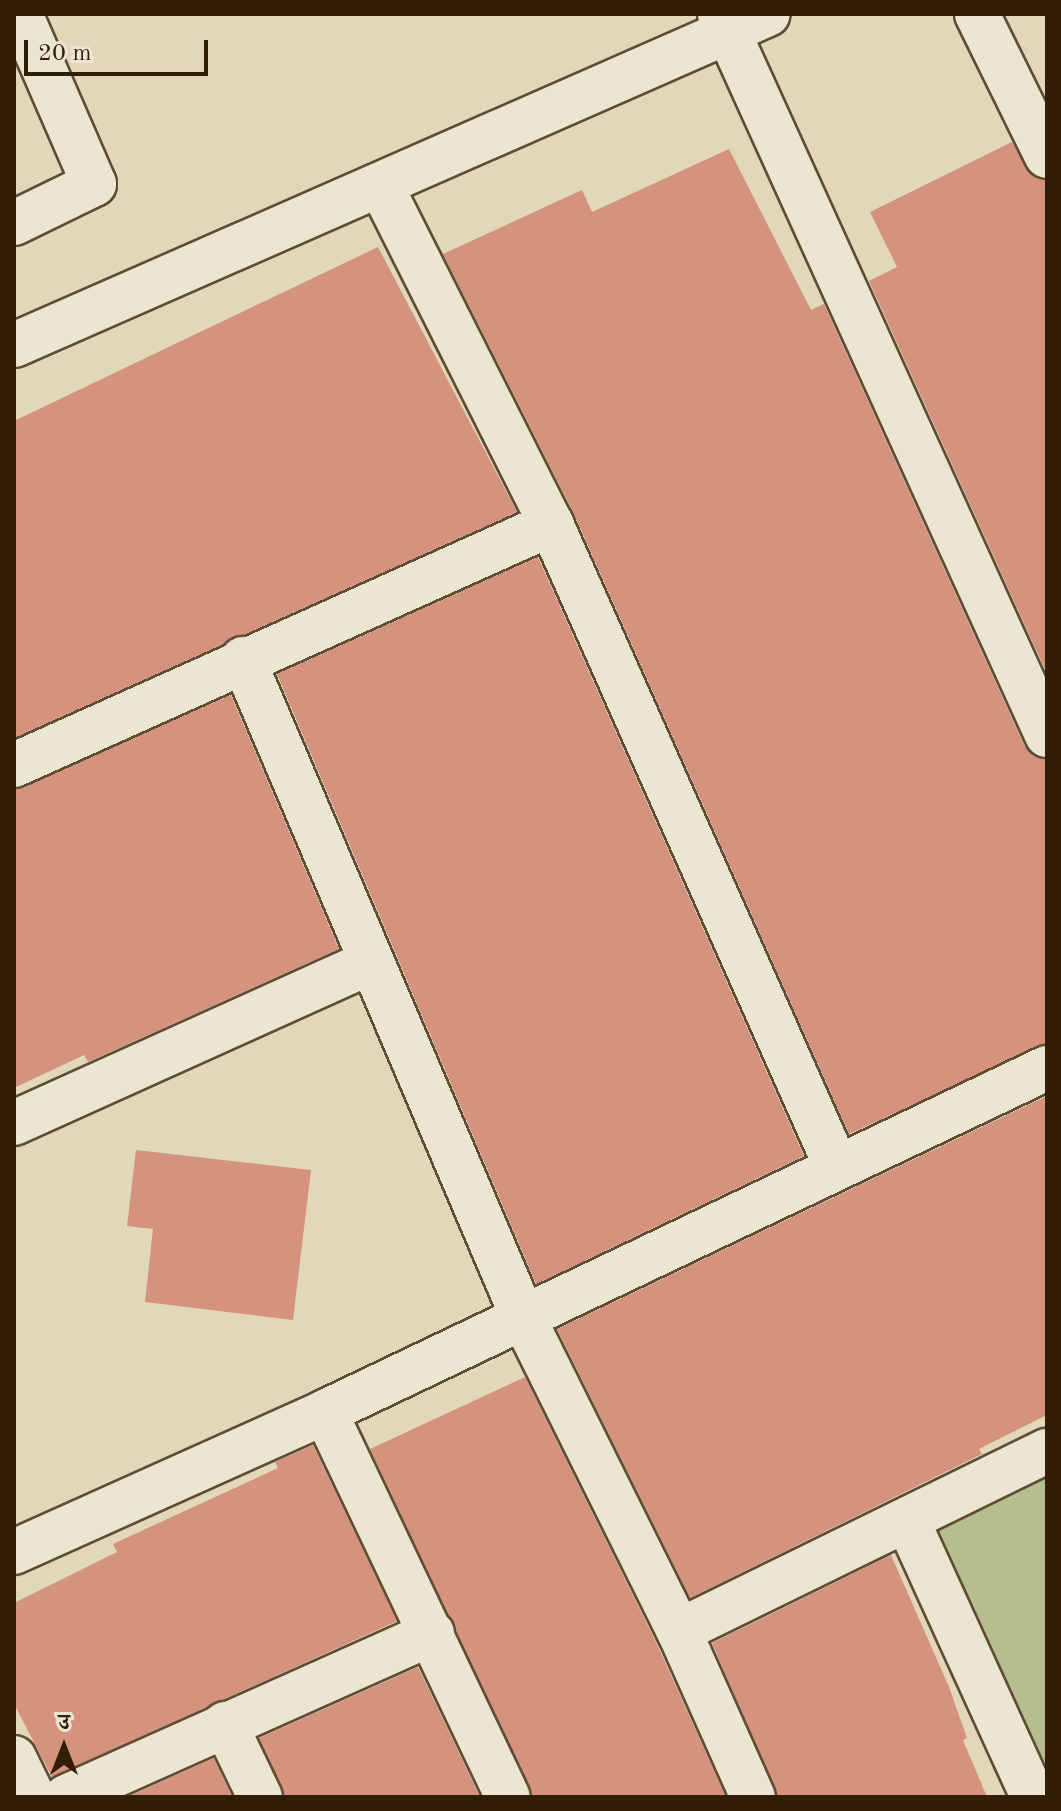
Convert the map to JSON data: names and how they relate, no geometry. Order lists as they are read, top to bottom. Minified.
{"scale_bar":"20 m","north":"top"}
